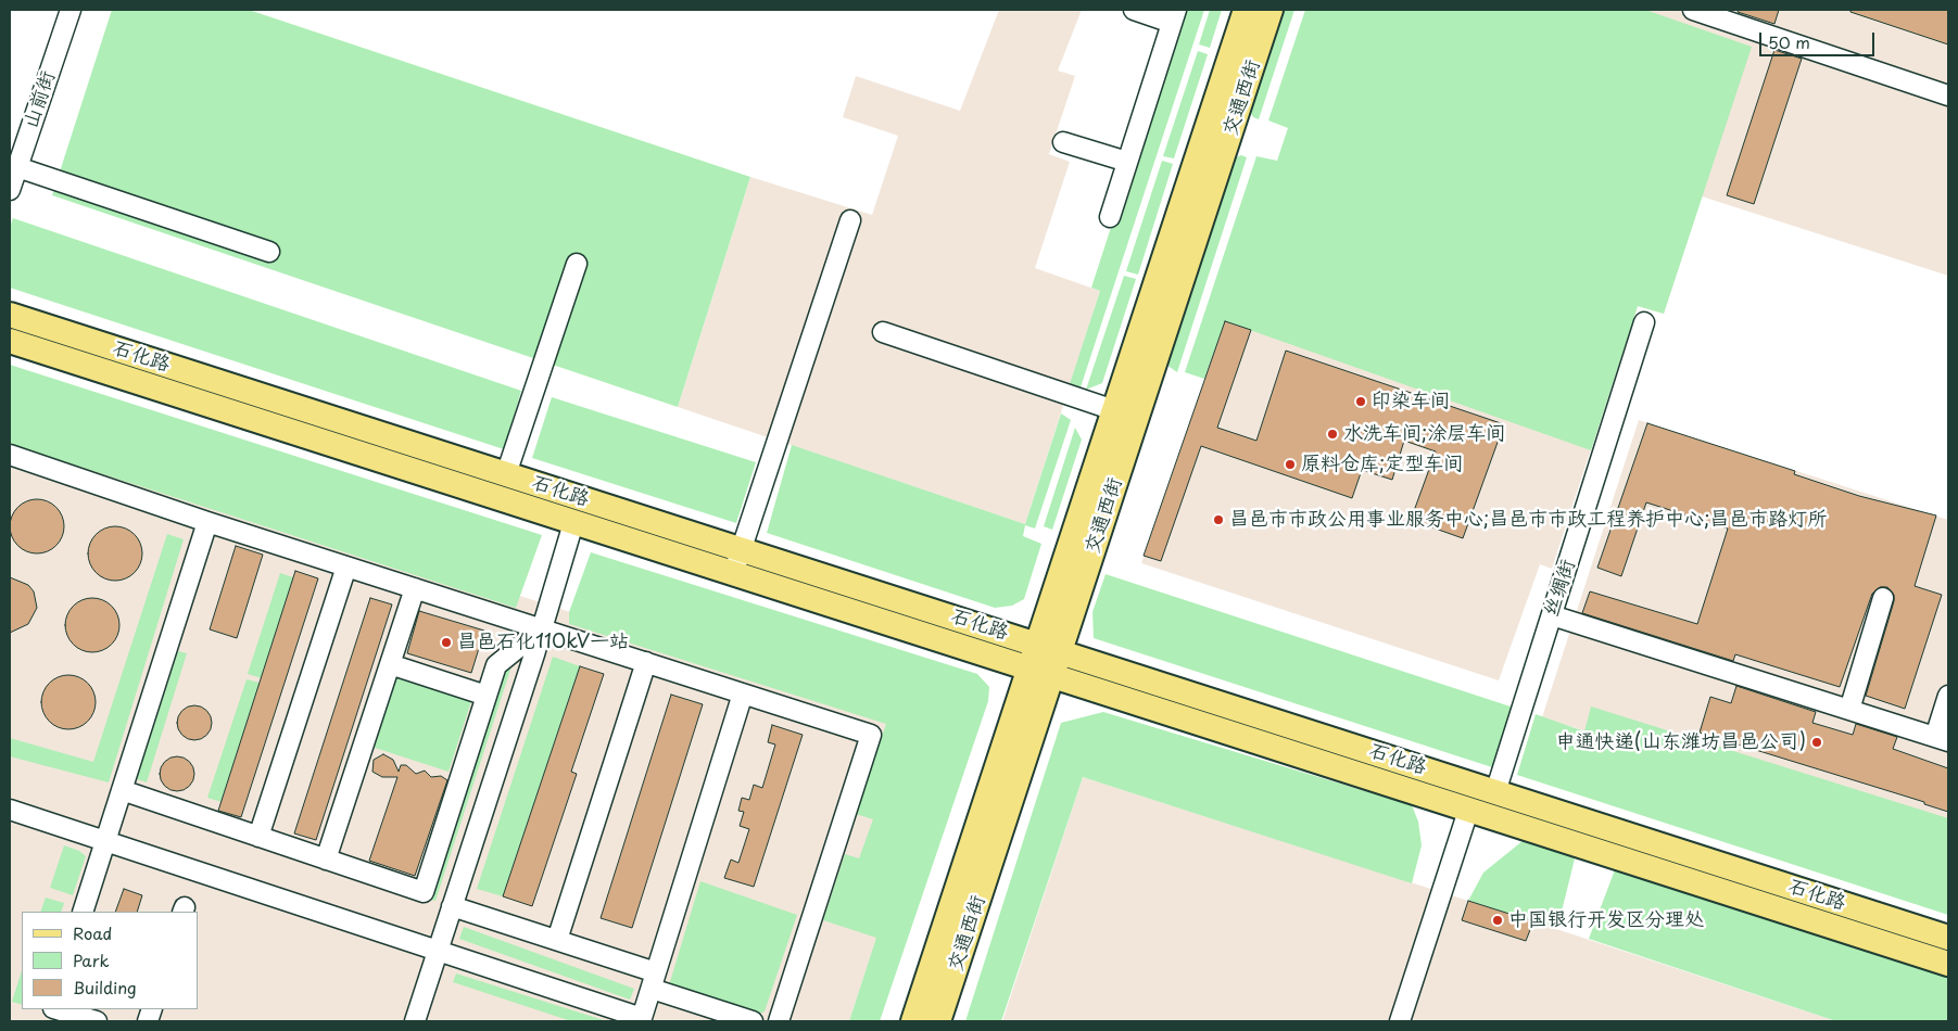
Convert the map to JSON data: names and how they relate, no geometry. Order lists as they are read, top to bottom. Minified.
{"streets":{"main road":["交通西街","石化路"],"street":["山前街","丝绸街"]},"crossings":[["交通西街","石化路"],["石化路","丝绸街"]],"places":["印染车间","水洗车间;涂层车间","原料仓库;定型车间","昌邑市市政公用事业服务中心;昌邑市市政工程养护中心;昌邑市路灯所","昌邑石化110kV一站","申通快递(山东潍坊昌邑公司)","中国银行开发区分理处"],"legend":["Road","Park","Building"],"scale_bar":"50 m"}
